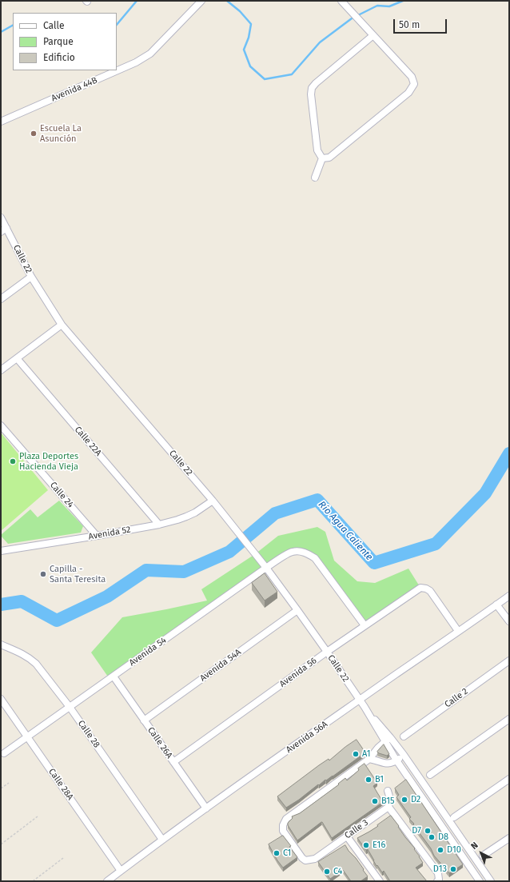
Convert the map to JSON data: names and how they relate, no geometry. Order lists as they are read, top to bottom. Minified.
{"streets":{"street":["Avenida 44B","Calle 22","Calle 22A","Calle 24","Avenida 52","Avenida 54","Avenida 54A","Avenida 56","Calle 2","Calle 28","Avenida 56A","Calle 26A","Calle 28A","Calle 3"]},"crossings":[["Calle 22","Avenida 52"],["Calle 22","Avenida 54"],["Calle 22","Avenida 54A"],["Calle 22","Avenida 56"],["Calle 22","Avenida 56A"],["Calle 22A","Avenida 52"],["Calle 24","Avenida 52"],["Avenida 54","Avenida 56"],["Avenida 54","Calle 28"],["Avenida 54","Calle 26A"],["Avenida 54","Calle 28A"],["Avenida 54A","Calle 26A"],["Avenida 56","Avenida 56A"],["Avenida 56","Calle 26A"],["Calle 28","Avenida 56A"],["Avenida 56A","Calle 26A"],["Avenida 56A","Calle 28A"]],"water":["Río Agua Caliente"],"places":["Escuela La Asunción","Plaza Deportes Hacienda Vieja","Capilla - Santa Teresita","A1","B1","D2","B15","D7","D8","E16","D10","C1","D13","C4"],"legend":["Calle","Parque","Edificio"],"scale_bar":"50 m","north":"top left"}
